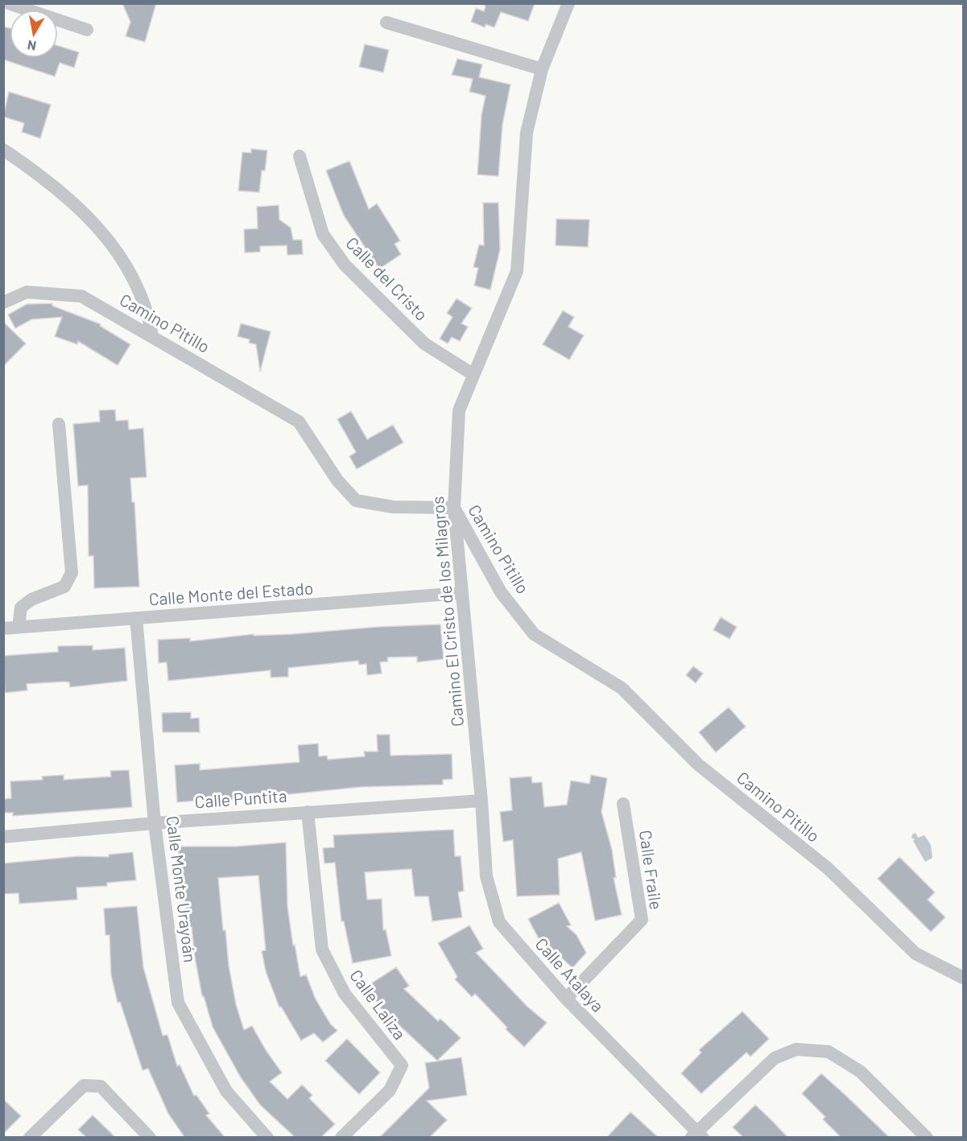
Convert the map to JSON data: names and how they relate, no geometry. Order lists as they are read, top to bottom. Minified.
{"streets":{"street":["Calle del Cristo","Camino Pitillo","Calle Monte del Estado","Camino El Cristo de los Milagros","Calle Puntita","Calle Fraile","Calle Monte Urayoán","Calle Atalaya","Calle Laliza"]},"crossings":[["Calle del Cristo","Camino El Cristo de los Milagros"],["Camino Pitillo","Camino El Cristo de los Milagros"],["Calle Monte del Estado","Camino El Cristo de los Milagros"],["Calle Monte del Estado","Calle Monte Urayoán"],["Camino El Cristo de los Milagros","Calle Puntita"],["Camino El Cristo de los Milagros","Calle Atalaya"],["Calle Puntita","Calle Monte Urayoán"],["Calle Puntita","Calle Atalaya"],["Calle Puntita","Calle Laliza"],["Calle Fraile","Calle Atalaya"]],"north":"bottom"}
